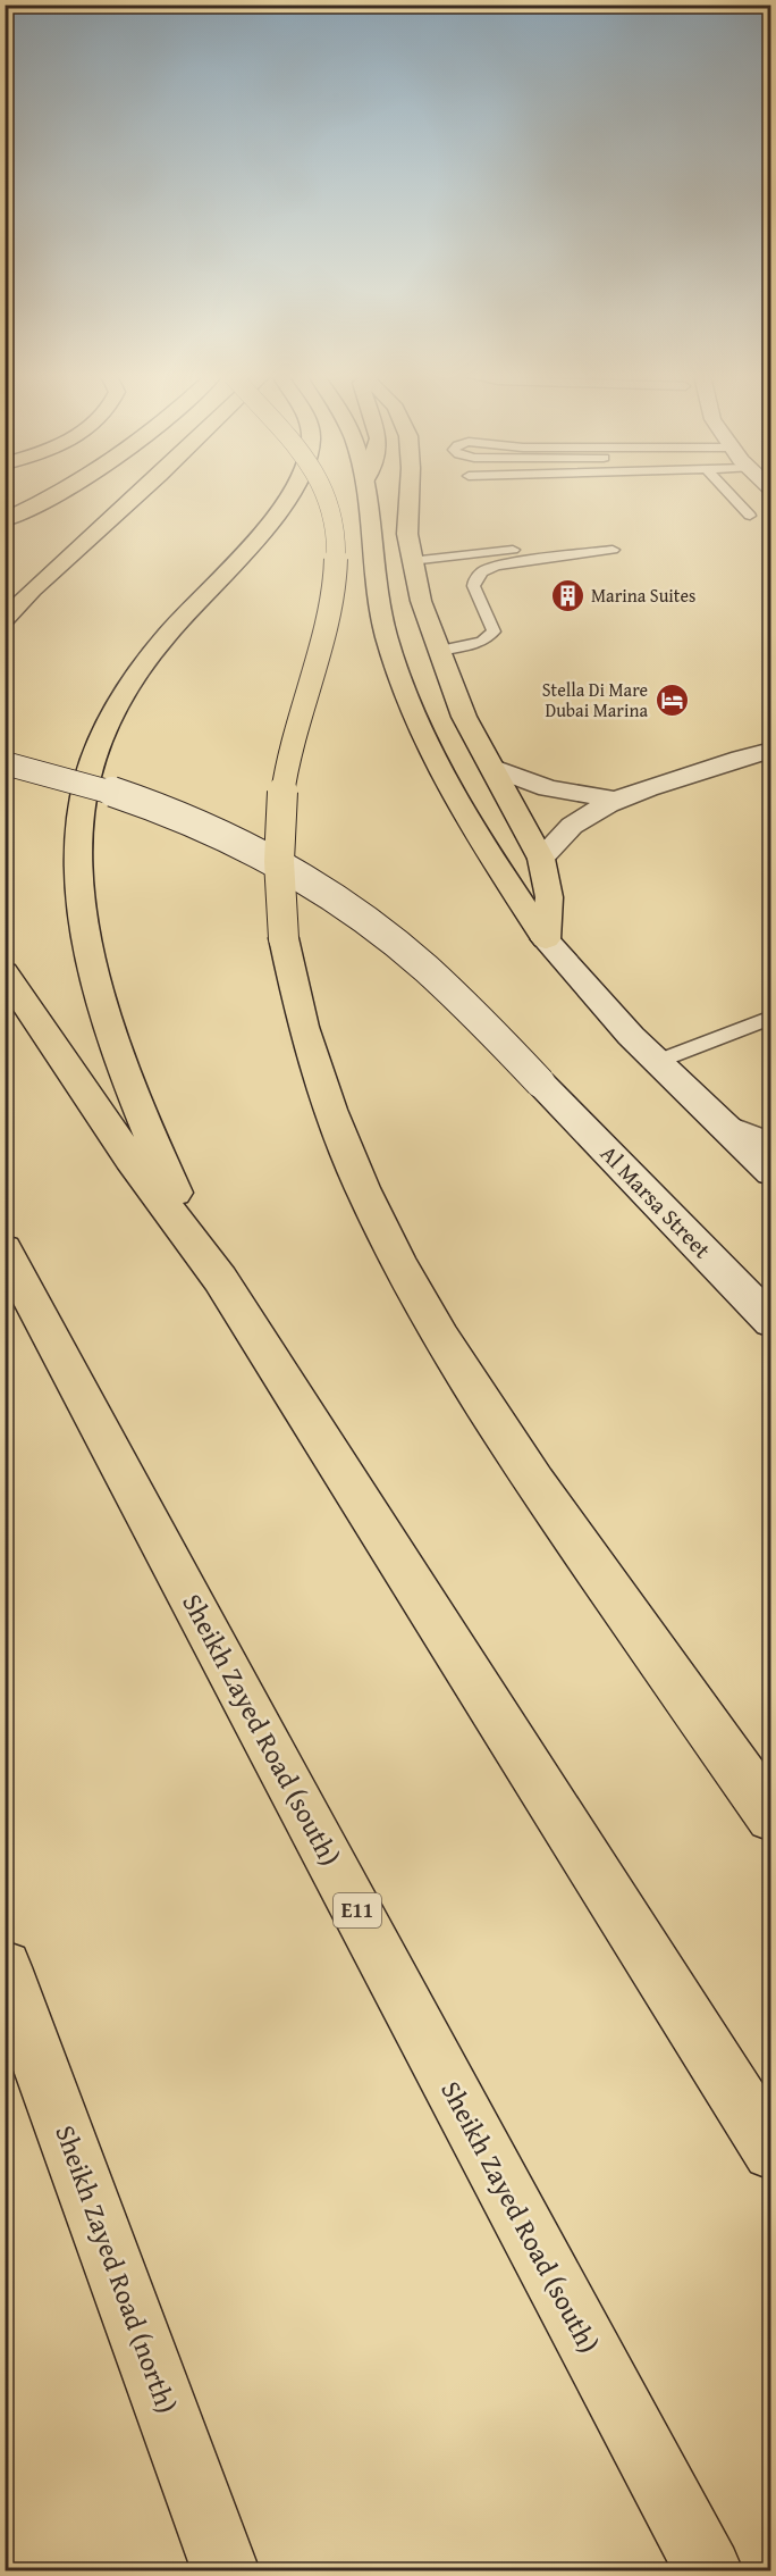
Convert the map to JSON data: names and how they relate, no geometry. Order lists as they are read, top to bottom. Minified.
{"streets":{"main road":["Al Marsa Street","Sheikh Zayed Road (south)","E11","Sheikh Zayed Road (north)"]},"places":{"building":["Marina Suites"],"hotel":["Stella Di Mare Dubai Marina"]}}
